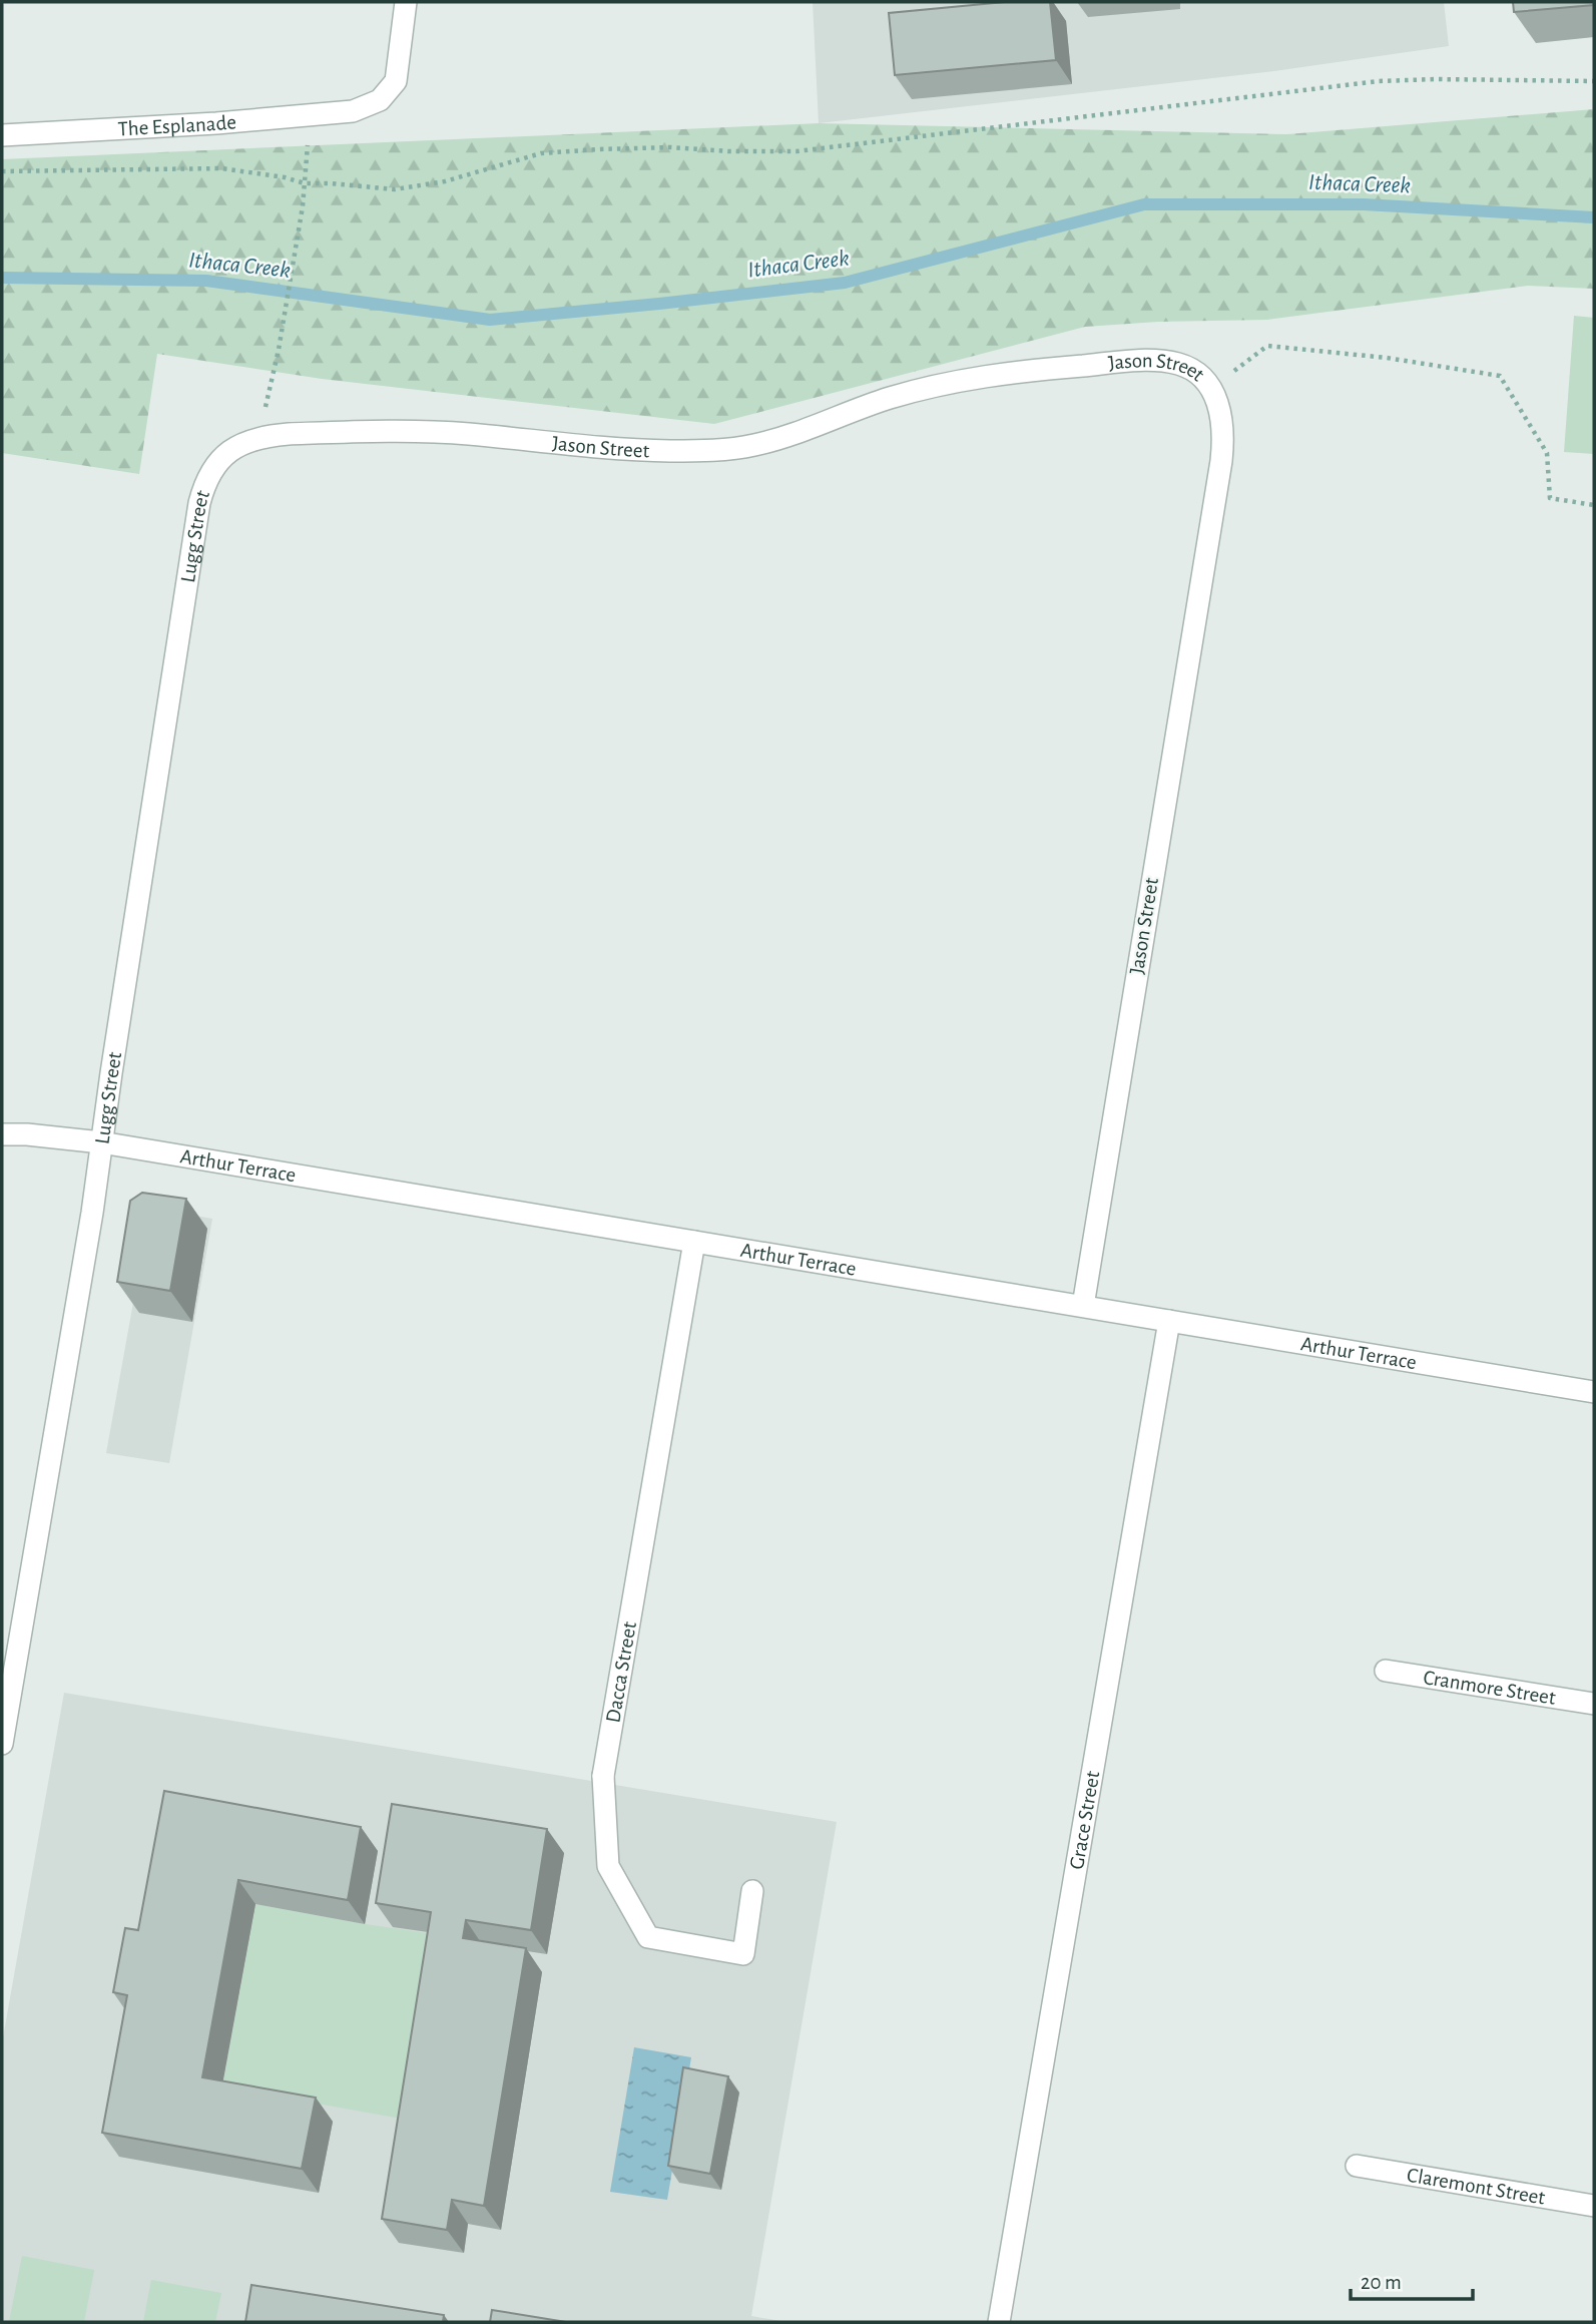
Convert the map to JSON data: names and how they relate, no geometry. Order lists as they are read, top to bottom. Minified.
{"streets":{"street":["The Esplanade","Jason Street","Lugg Street","Arthur Terrace","Dacca Street","Cranmore Street","Grace Street","Claremont Street"]},"crossings":[["Jason Street","Lugg Street"],["Jason Street","Arthur Terrace"],["Lugg Street","Arthur Terrace"],["Arthur Terrace","Dacca Street"],["Arthur Terrace","Grace Street"]],"water":["Ithaca Creek"],"scale_bar":"20 m"}
